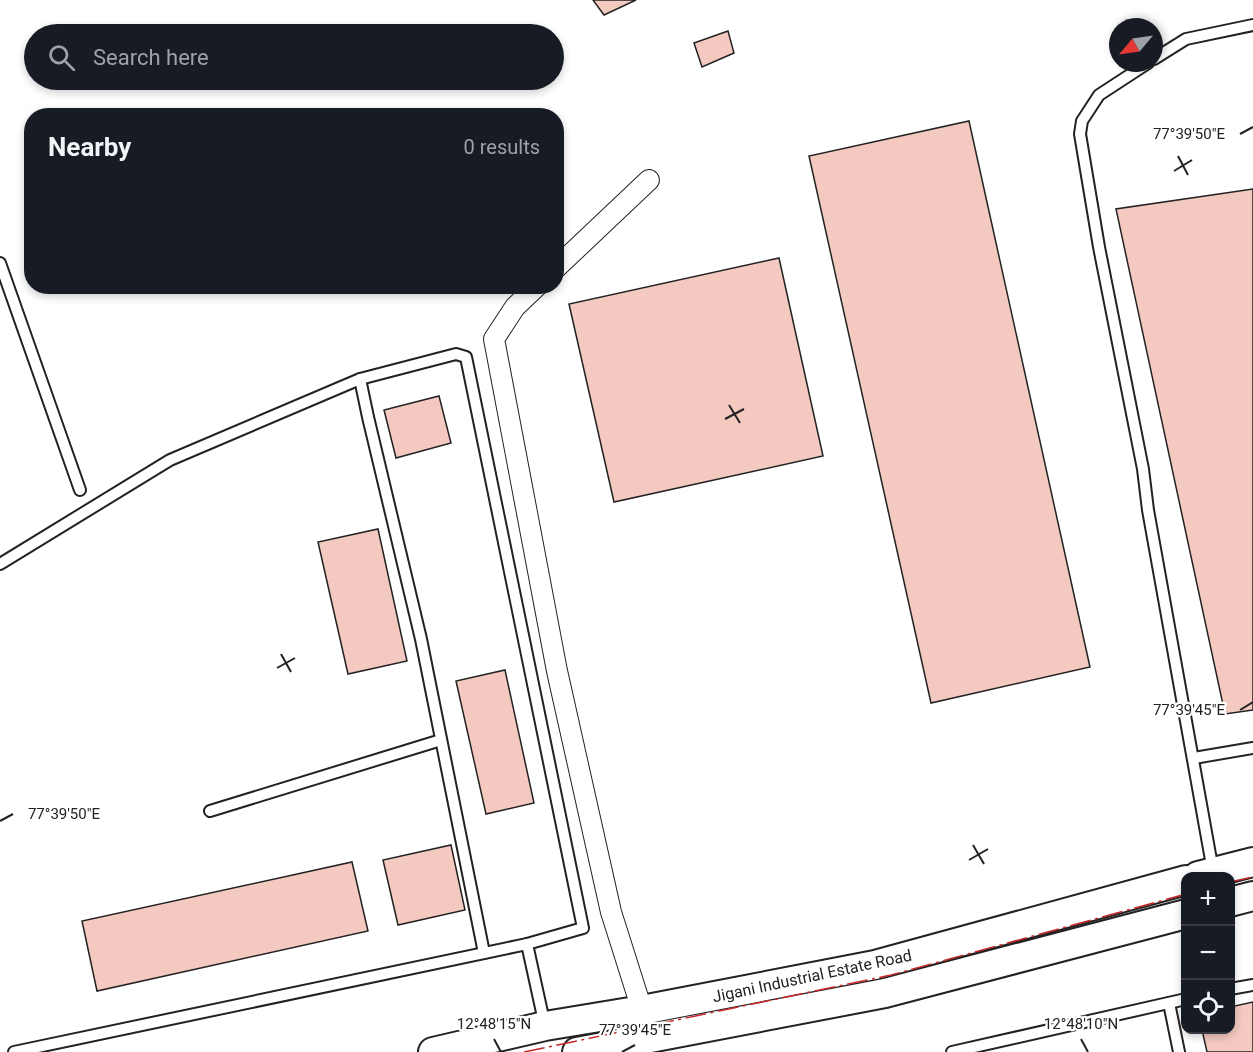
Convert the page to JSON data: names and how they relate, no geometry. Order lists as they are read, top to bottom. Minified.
{"streets":{"main road":["Jigani Industrial Estate Road"]},"north":"bottom left","page":{"search":"Search here","heading":["Nearby","0 results"],"map_buttons":["+","−"]},"coordinates":["77°39'50\"E","77°39'45\"E","12°48'15\"N","12°48'10\"N"]}
